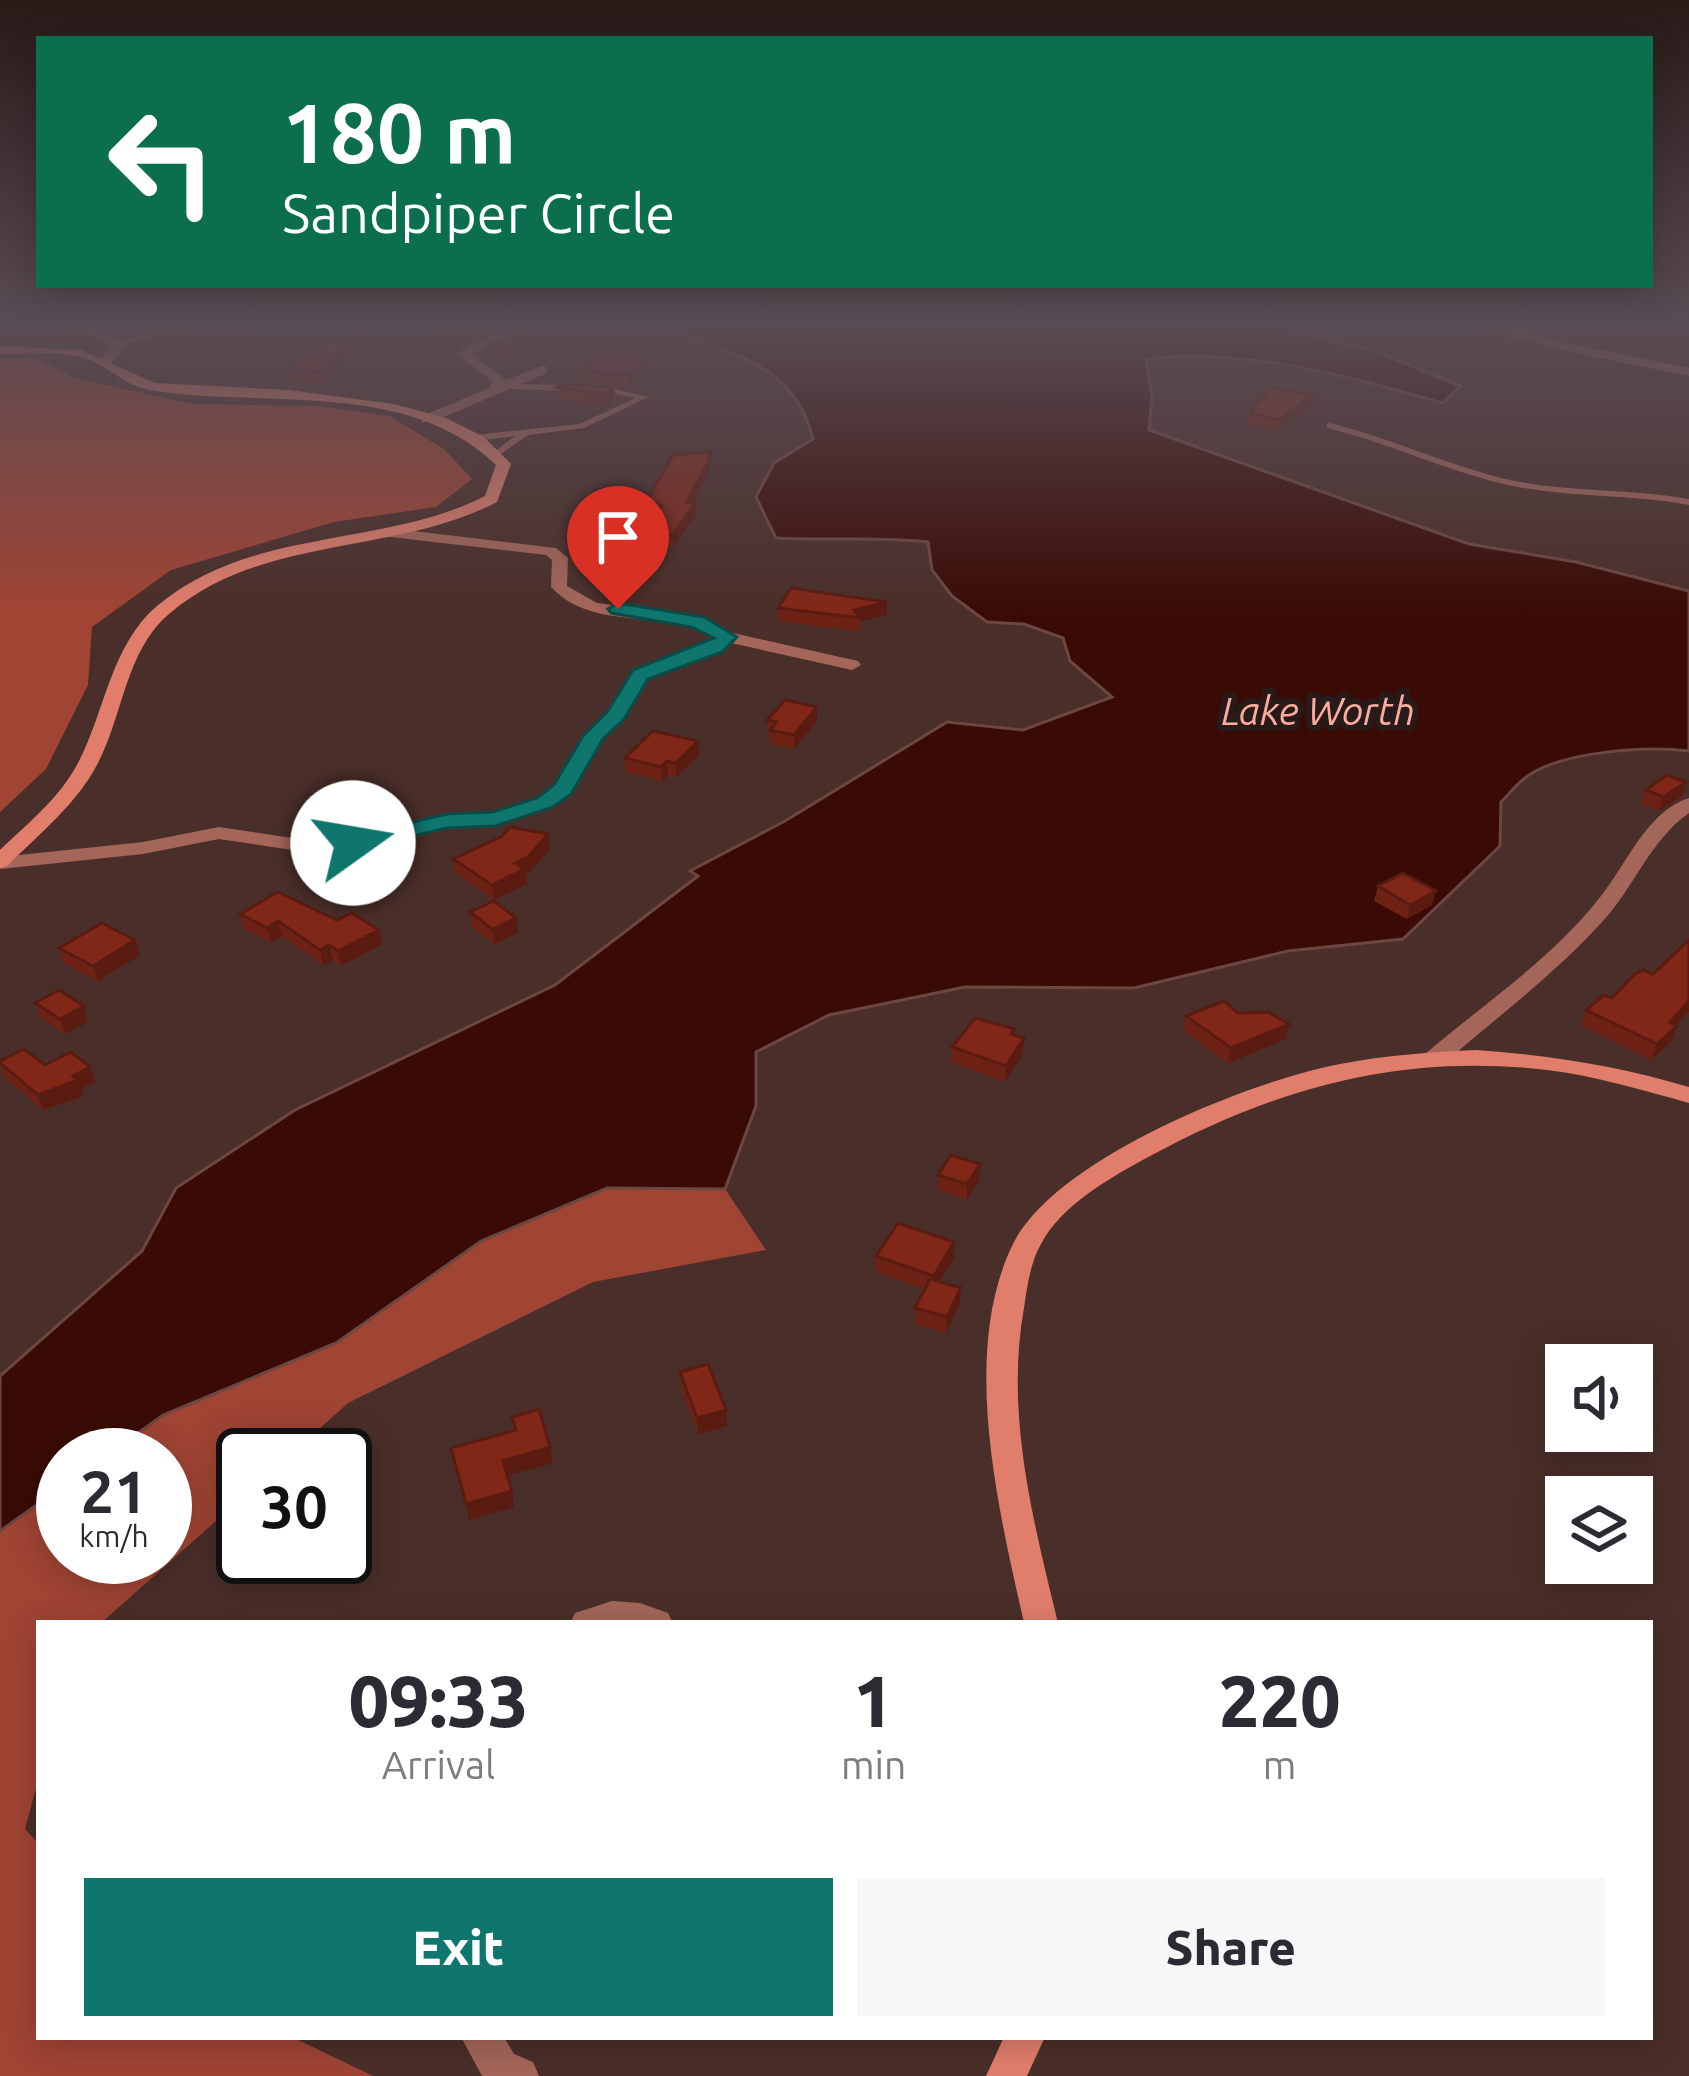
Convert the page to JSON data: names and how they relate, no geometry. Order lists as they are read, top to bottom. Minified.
{"water":["Lake Worth"],"page":{"turn":["180 m","Sandpiper Circle"],"speed":"21 km/h","limit":"30","eta":["09:33","Arrival","1","min","220","m"],"buttons":["Exit","Share"]}}
